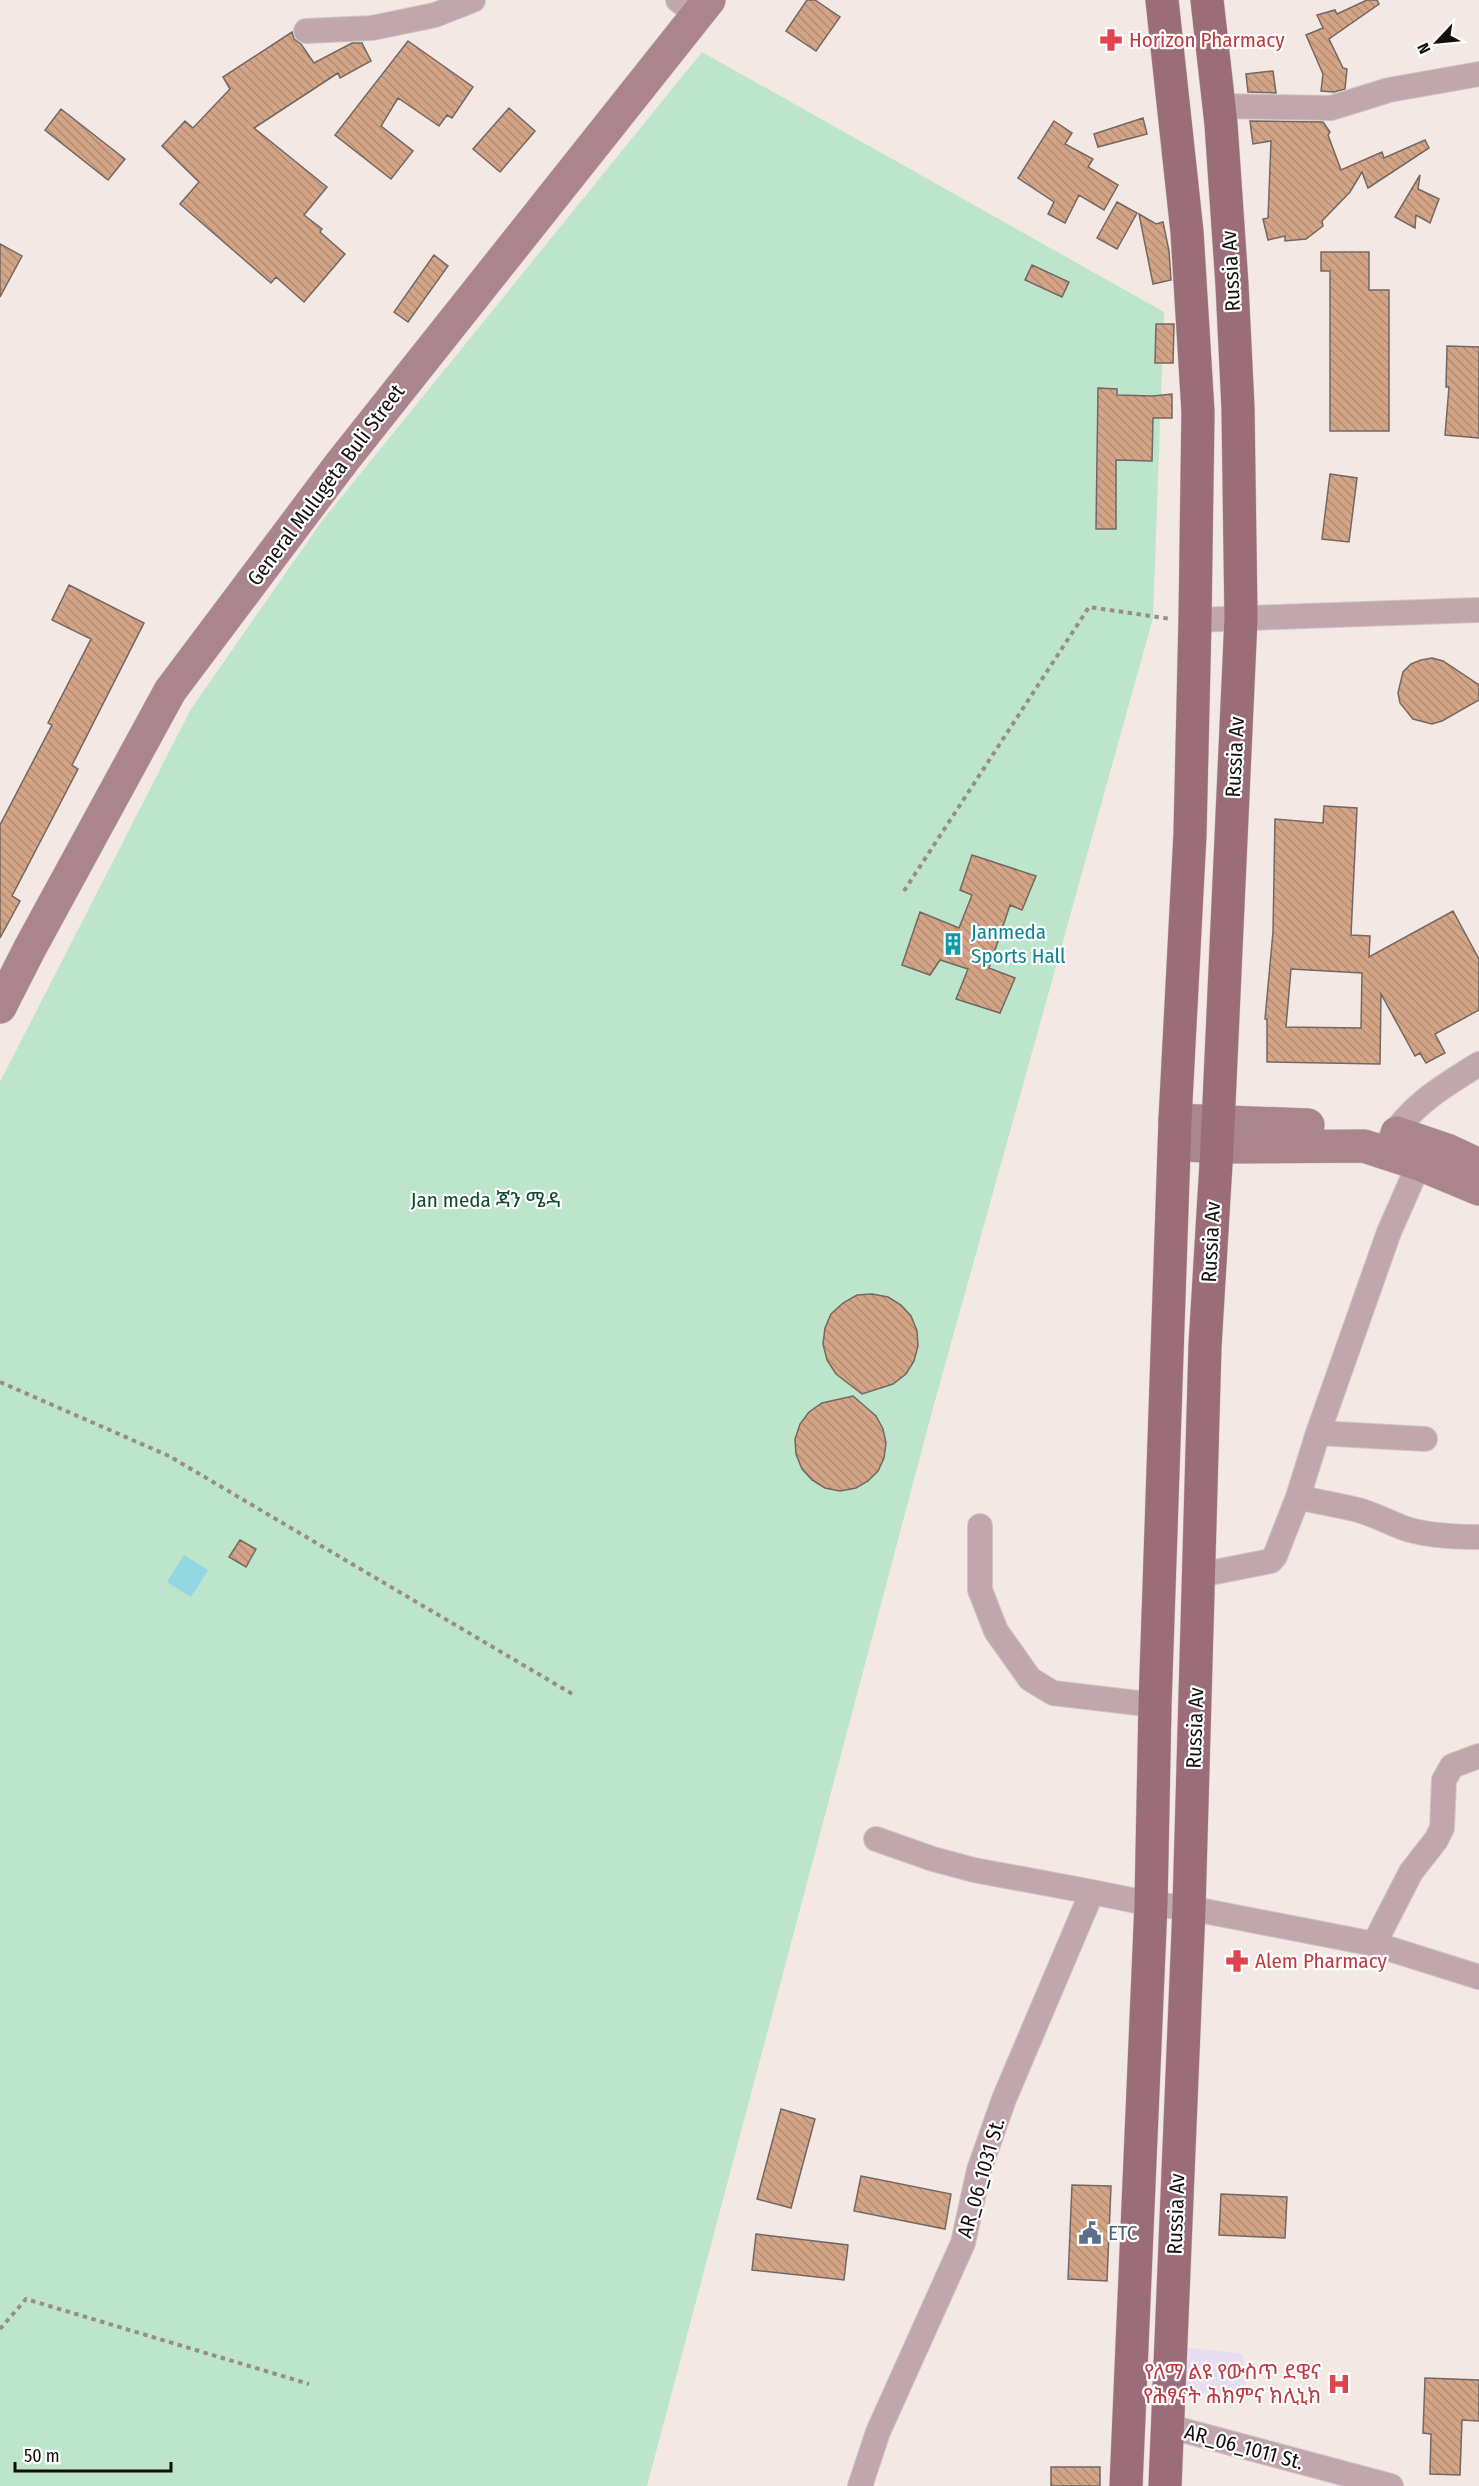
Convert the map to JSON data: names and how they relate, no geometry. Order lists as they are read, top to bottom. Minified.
{"streets":{"main road":["Russia Av","General Mulugeta Buli Street"],"street":["AR_06_1031 St.","AR_06_1011 St."]},"crossings":[["Russia Av","AR_06_1011 St."]],"parks":["Jan meda ጃን ሜዳ"],"places":{"pharmacy":["Horizon Pharmacy","Alem Pharmacy"],"building":["Janmeda Sports Hall"],"public building":["ETC"],"hospital":["የለማ ልዩ የውስጥ ደዌና የሕፃናት ሕክምና ክሊኒክ"]},"scale_bar":"50 m","north":"bottom left"}
